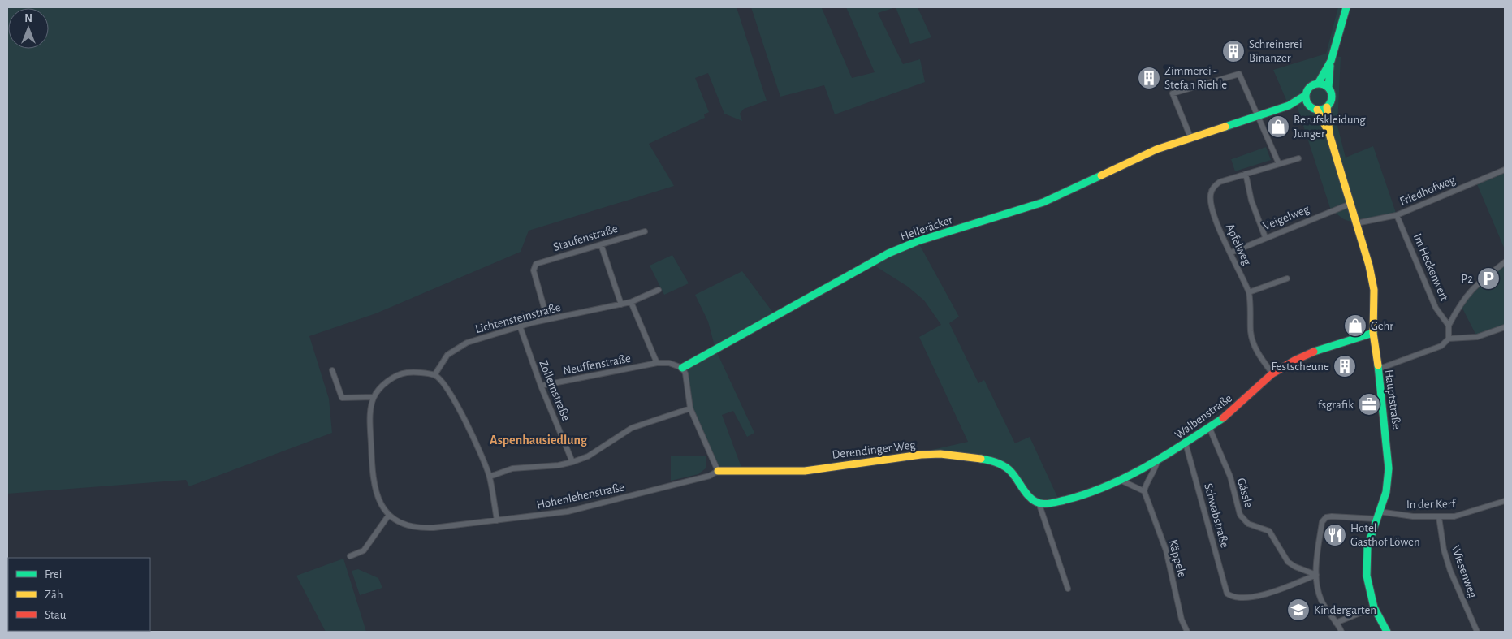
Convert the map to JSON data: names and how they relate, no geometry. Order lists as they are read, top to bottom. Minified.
{"streets":{"street":["Friedhofweg","Veigelweg","Helleräcker","Staufenstraße","Apfelweg","Im Heckenwert","Lichtensteinstraße","Neuffenstraße","Zollernstraße","Hauptstraße","Walbenstraße","Derendinger Weg","Gässle","Hohenlehenstraße","In der Kerf","Schwabstraße","Käppele","Wiesenweg"]},"crossings":[["Friedhofweg","Im Heckenwert"],["Friedhofweg","Hauptstraße"],["Veigelweg","Apfelweg"],["Veigelweg","Hauptstraße"],["Staufenstraße","Lichtensteinstraße"],["Apfelweg","Walbenstraße"],["Lichtensteinstraße","Zollernstraße"],["Neuffenstraße","Zollernstraße"],["Hauptstraße","Walbenstraße"],["Hauptstraße","In der Kerf"],["Walbenstraße","Derendinger Weg"],["Walbenstraße","Gässle"],["Walbenstraße","Schwabstraße"],["Derendinger Weg","Hohenlehenstraße"],["Gässle","Schwabstraße"],["In der Kerf","Wiesenweg"]],"districts":["Aspenhausiedlung"],"places":{"building":["Schreinerei Binanzer","Zimmerei - Stefan Riehle","Festscheune"],"shop":["Berufskleidung Junger","Gehr"],"parking":["P2"],"office":["fsgrafik"],"restaurant":["Hotel Gasthof Löwen"],"school or university":["Kindergarten"]},"legend":["Frei","Zäh","Stau"],"north":"top"}
